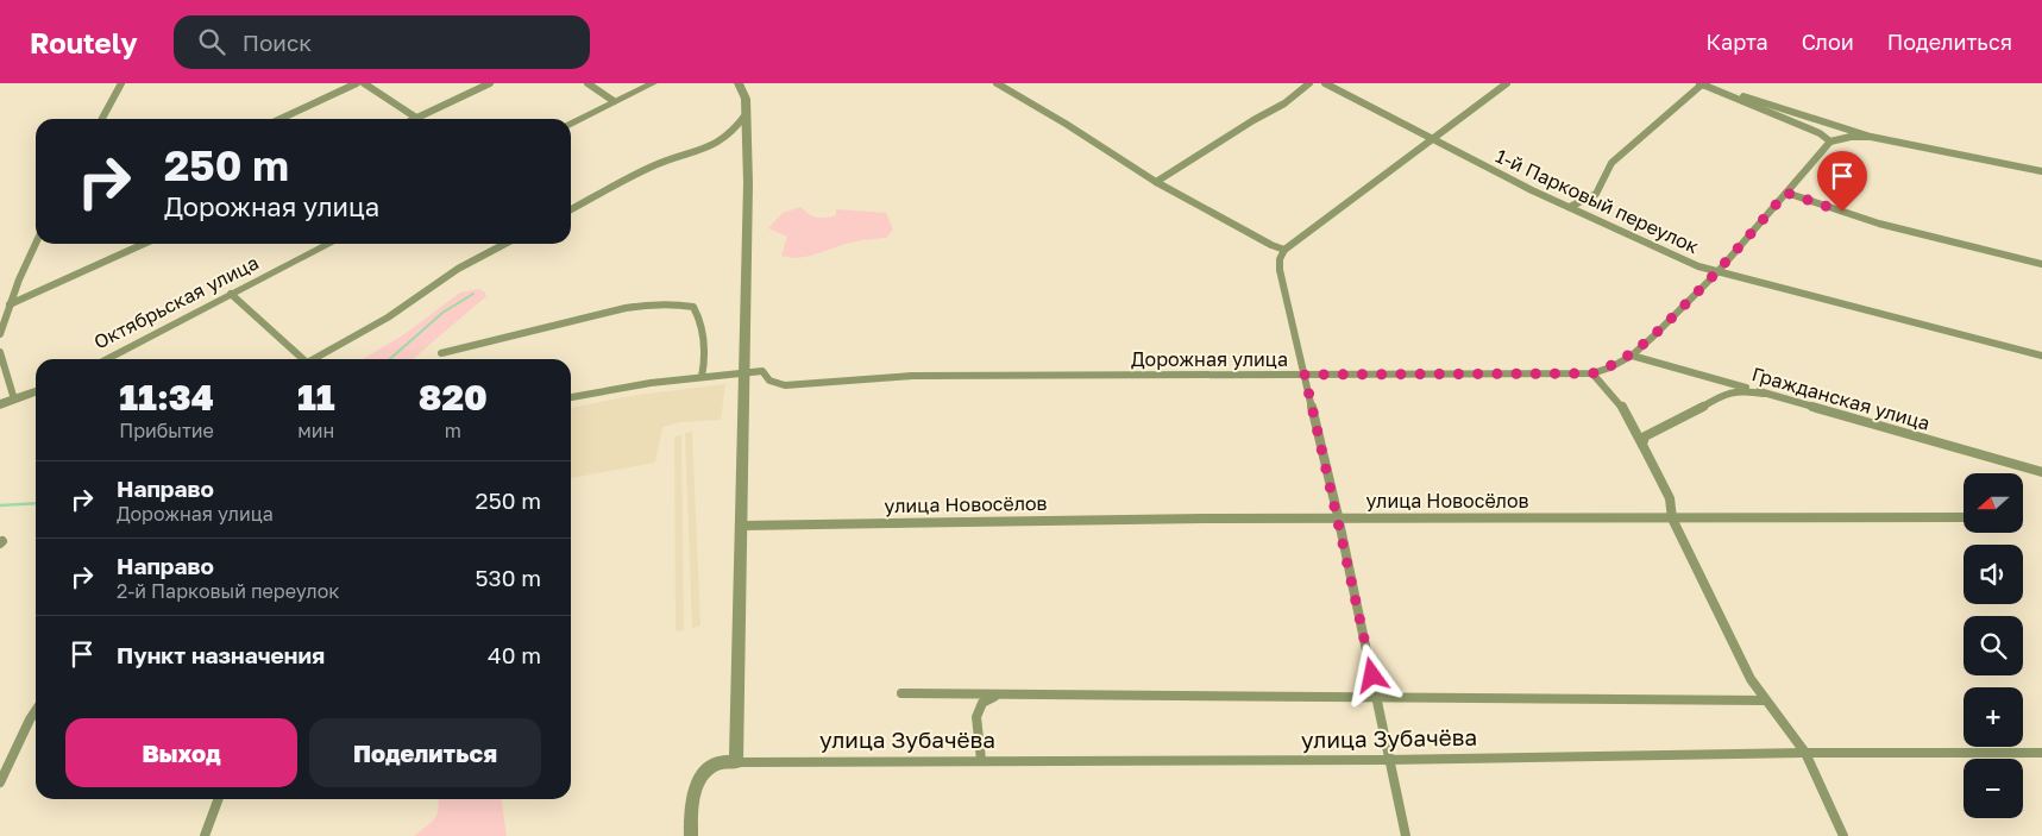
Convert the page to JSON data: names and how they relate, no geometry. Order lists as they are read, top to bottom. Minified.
{"streets":{"street":["1-й Парковый переулок","Октябрьская улица","Дорожная улица","Гражданская улица","улица Новосёлов","улица Зубачёва"]},"crossings":[["1-й Парковый переулок","Дорожная улица"],["Дорожная улица","Гражданская улица"]],"north":"left","page":{"header":"Routely","search":"Поиск","nav":["Карта","Слои","Поделиться"],"turn":["250 m","Дорожная улица"],"eta":["11:34","Прибытие","11","мин","820","m"],"list":[{"name":"Направо","note":"Дорожная улица","value":"250 m"},{"name":"Направо","note":"2-й Парковый переулок","value":"530 m"},{"name":"Пункт назначения","value":"40 m"}],"map_buttons":["+","−"],"buttons":["Выход","Поделиться"]}}
